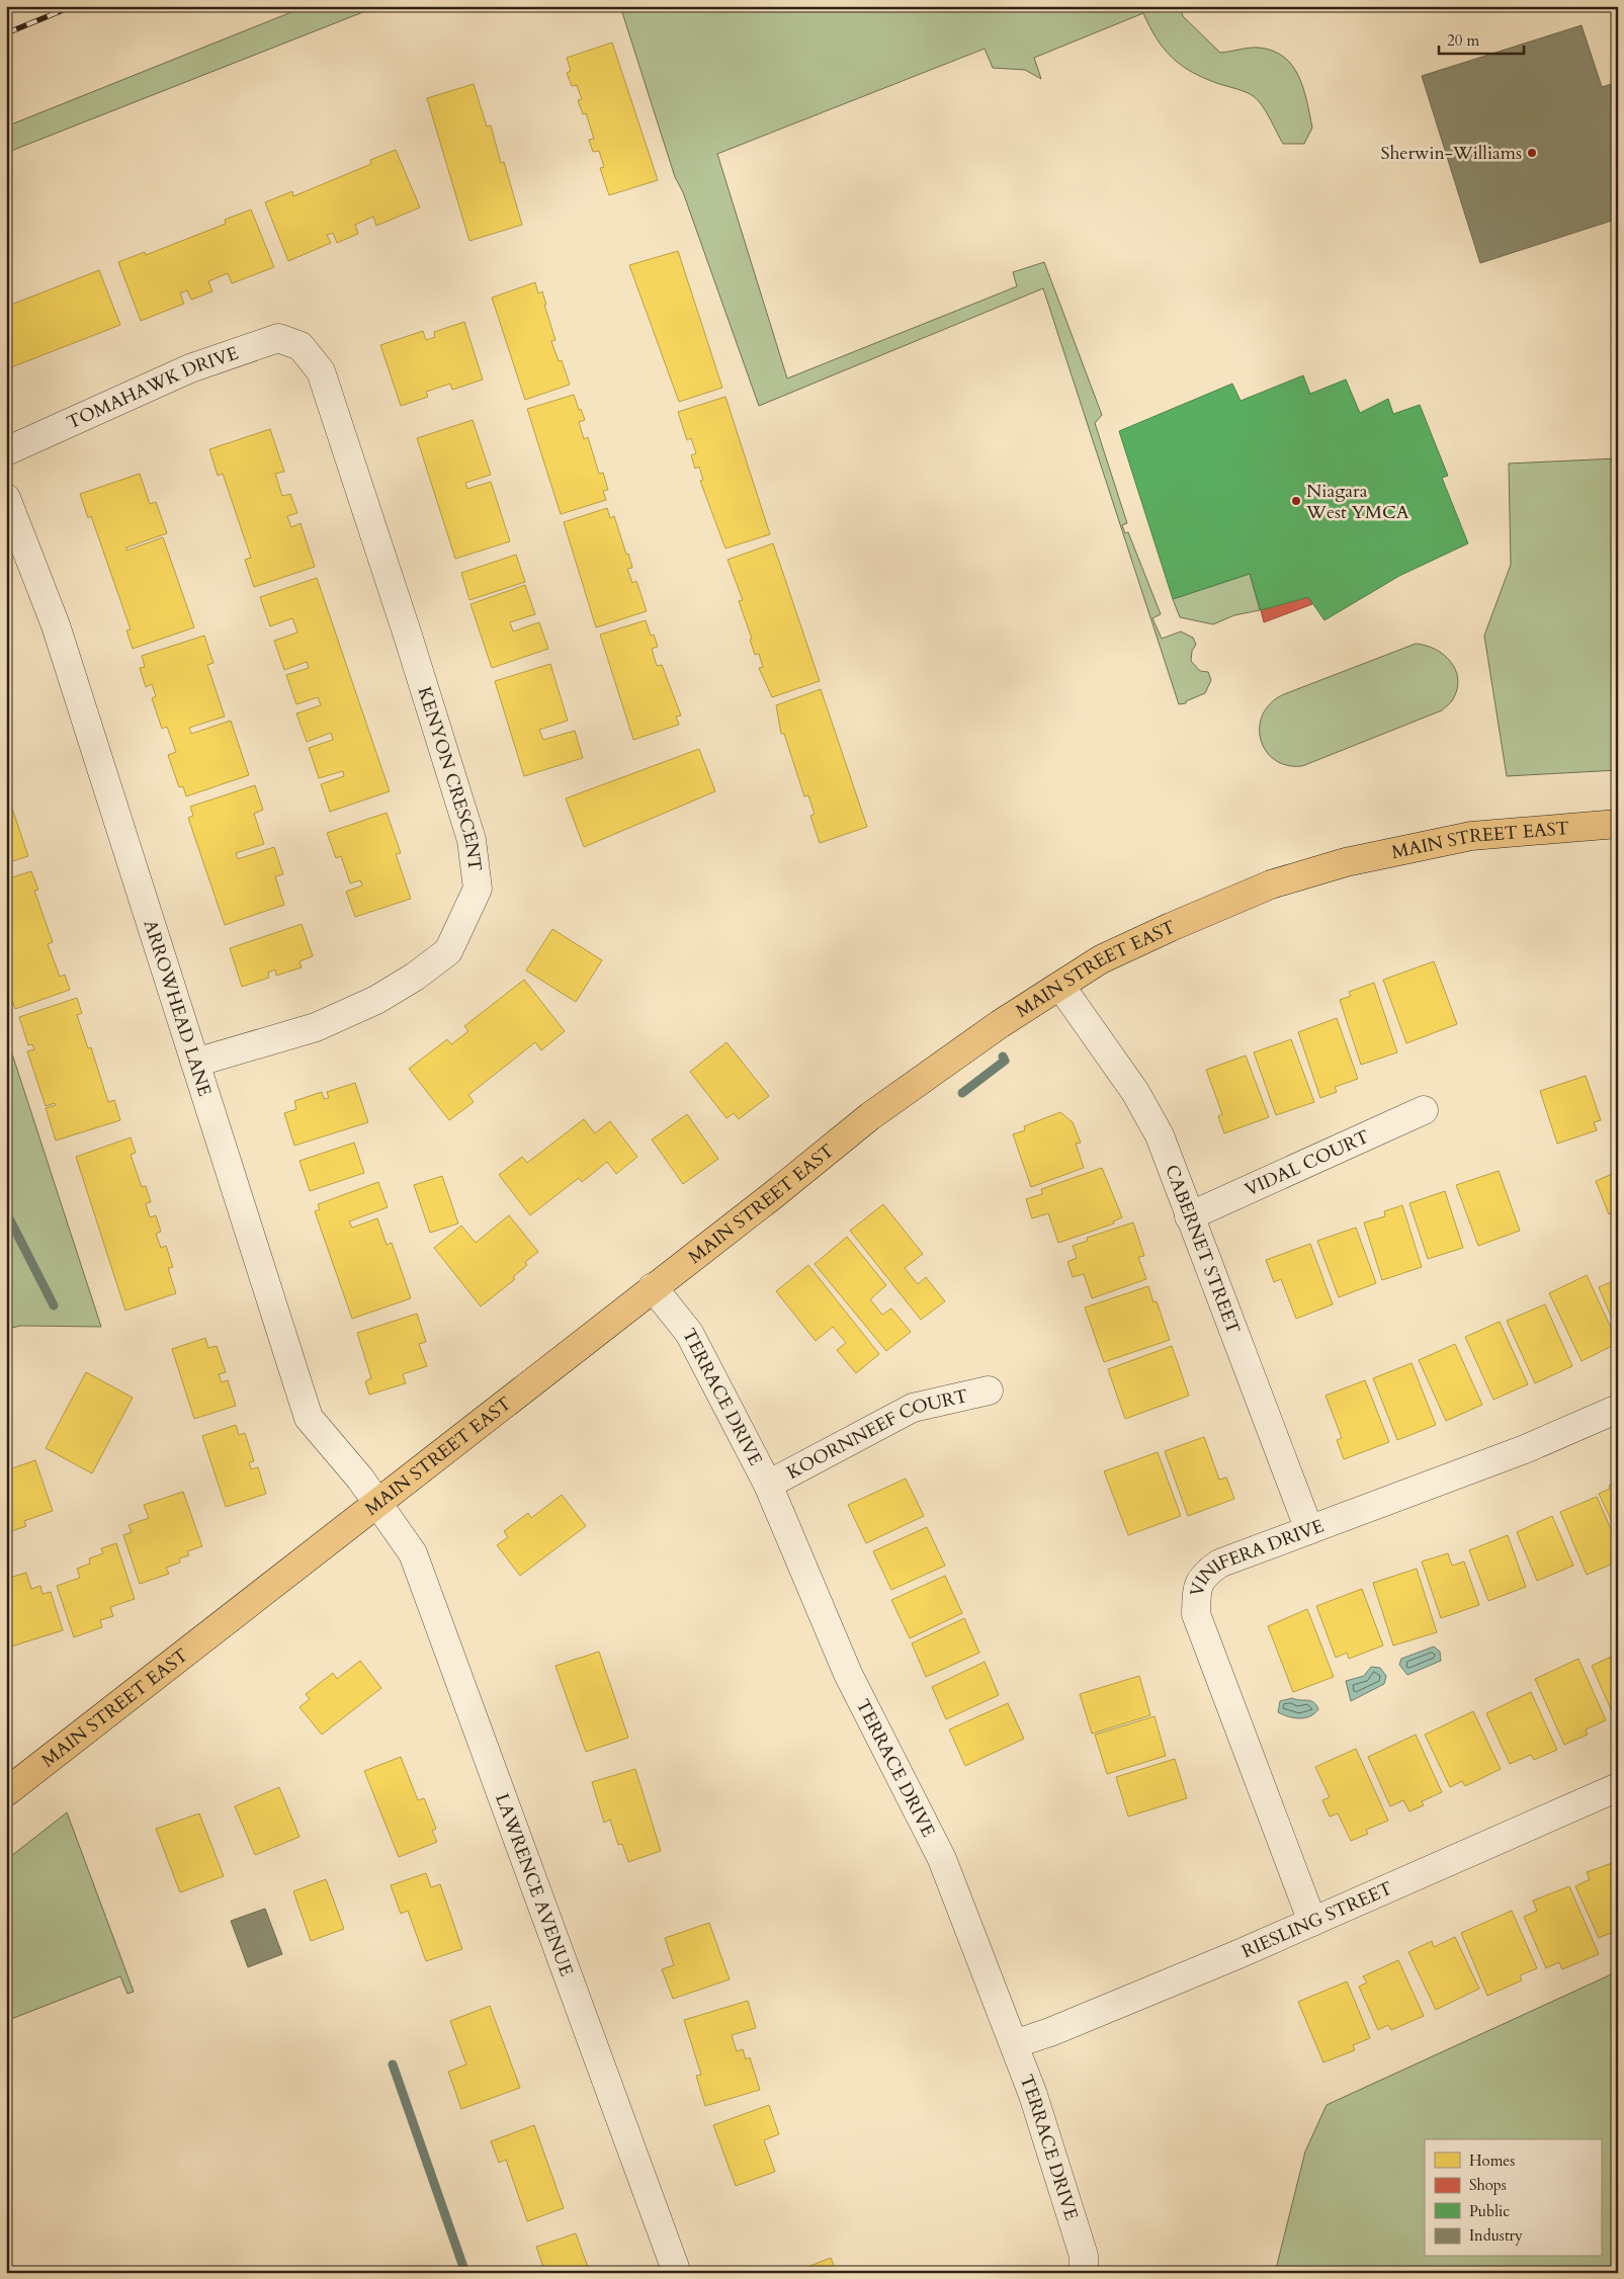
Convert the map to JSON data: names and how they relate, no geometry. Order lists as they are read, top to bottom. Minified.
{"streets":{"main road":["MAIN STREET EAST"],"street":["TOMAHAWK DRIVE","KENYON CRESCENT","ARROWHEAD LANE","VIDAL COURT","CABERNET STREET","TERRACE DRIVE","KOORNNEEF COURT","VINIFERA DRIVE","LAWRENCE AVENUE","RIESLING STREET"]},"crossings":[["TOMAHAWK DRIVE","KENYON CRESCENT"],["KENYON CRESCENT","ARROWHEAD LANE"],["MAIN STREET EAST","ARROWHEAD LANE"],["MAIN STREET EAST","CABERNET STREET"],["MAIN STREET EAST","TERRACE DRIVE"],["MAIN STREET EAST","LAWRENCE AVENUE"],["ARROWHEAD LANE","LAWRENCE AVENUE"],["VIDAL COURT","CABERNET STREET"],["CABERNET STREET","VINIFERA DRIVE"],["TERRACE DRIVE","KOORNNEEF COURT"],["TERRACE DRIVE","RIESLING STREET"],["VINIFERA DRIVE","RIESLING STREET"]],"places":["Sherwin-Williams","Niagara West YMCA"],"legend":["Homes","Shops","Public","Industry"],"scale_bar":"20 m"}
